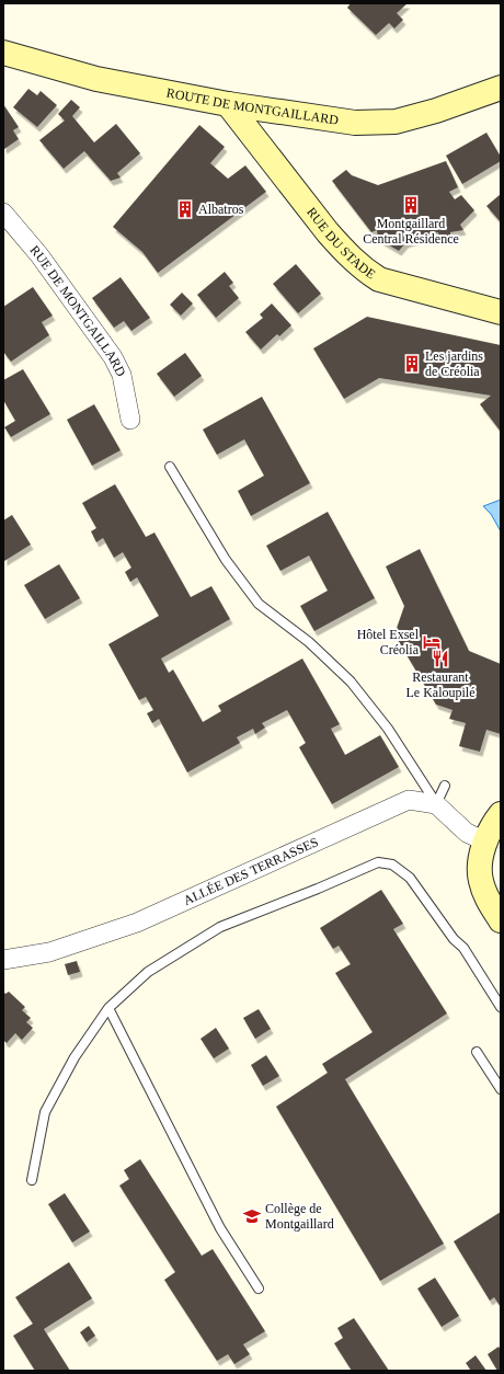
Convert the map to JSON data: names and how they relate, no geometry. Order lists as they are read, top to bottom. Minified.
{"streets":{"street":["ROUTE DE MONTGAILLARD","RUE DU STADE","RUE DE MONTGAILLARD","ALLÉE DES TERRASSES"]},"crossings":[["ROUTE DE MONTGAILLARD","RUE DU STADE"]],"places":{"building":["Montgaillard Central Résidence","Albatros","Les jardins de Créolia"],"hotel":["Hôtel Exsel Créolia"],"restaurant":["Restaurant Le Kaloupilé"],"school or university":["Collège de Montgaillard"]}}
